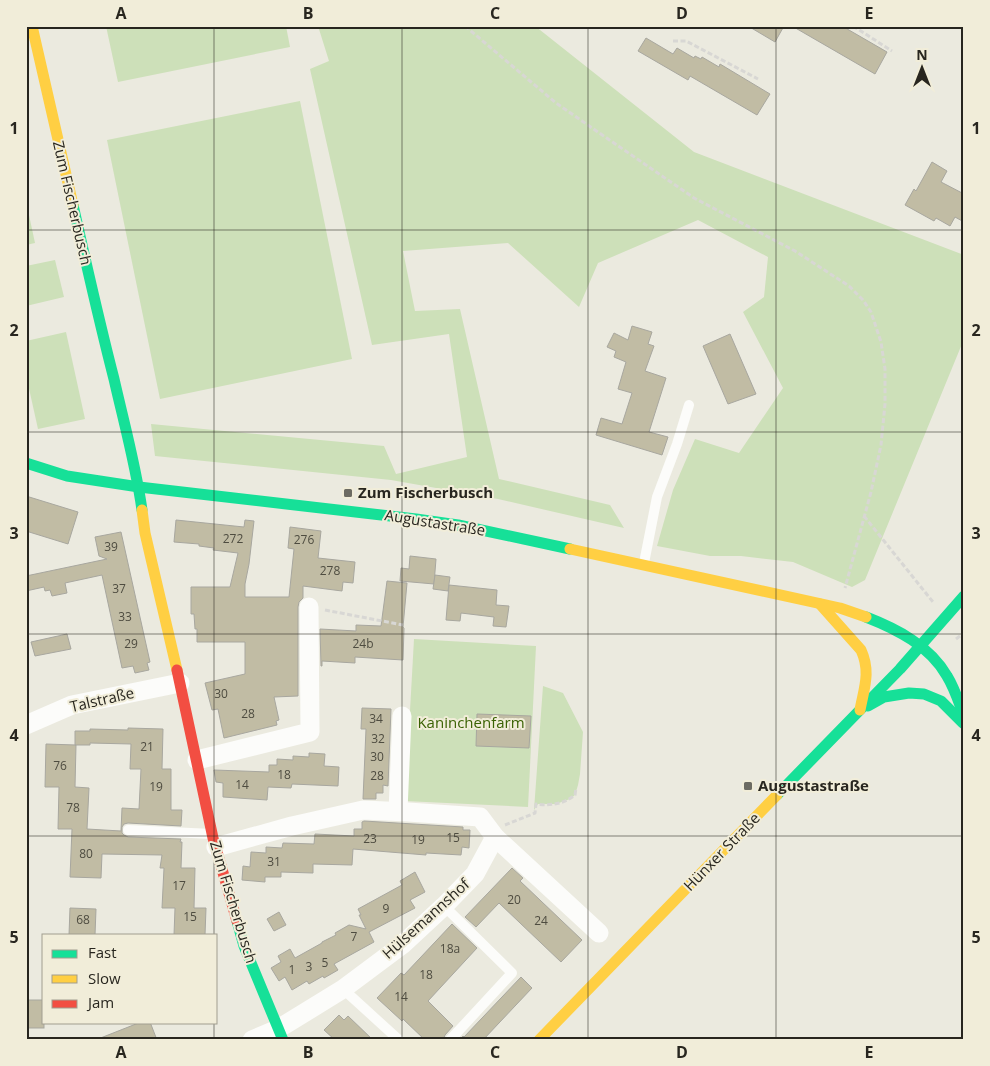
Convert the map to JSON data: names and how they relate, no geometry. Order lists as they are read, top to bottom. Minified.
{"streets":{"main road":["Zum Fischerbusch","Augustastraße","Hünxer Straße"],"street":["Talstraße","Hülsemannshof"]},"crossings":[["Zum Fischerbusch","Augustastraße"],["Zum Fischerbusch","Talstraße"],["Zum Fischerbusch","Hülsemannshof"],["Augustastraße","Hünxer Straße"]],"parks":["Kaninchenfarm"],"places":{"transit":["Zum Fischerbusch","Augustastraße"]},"house_numbers":["272","276","39","278","37","33","29","24b","30","28","34","32","21","30","76","18","28","14","19","78","15","23","19","80","31","17","20","9","15","68","24","7","18a","5","3","1","18","14"],"legend":["Fast","Slow","Jam"],"north":"top","grid":{"columns":["A","B","C","D","E"],"rows":["1","2","3","4","5"]}}
